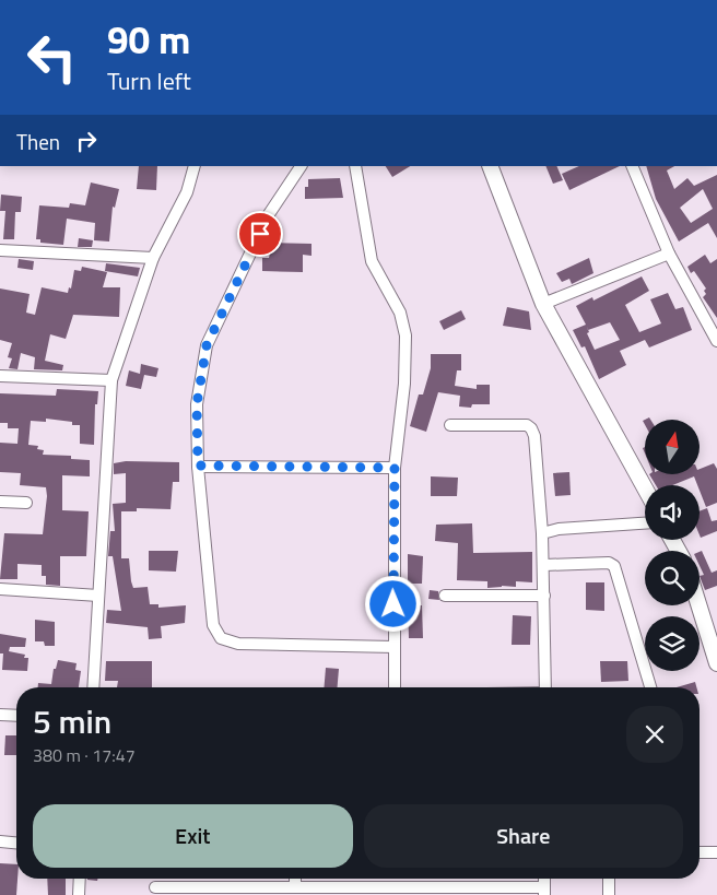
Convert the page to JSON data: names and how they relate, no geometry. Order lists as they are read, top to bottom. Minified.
{"north":"top","page":{"turn":["90 m","Turn left"],"then":"Then","heading":["5 min","380 m · 17:47"],"buttons":["Exit","Share"]}}
